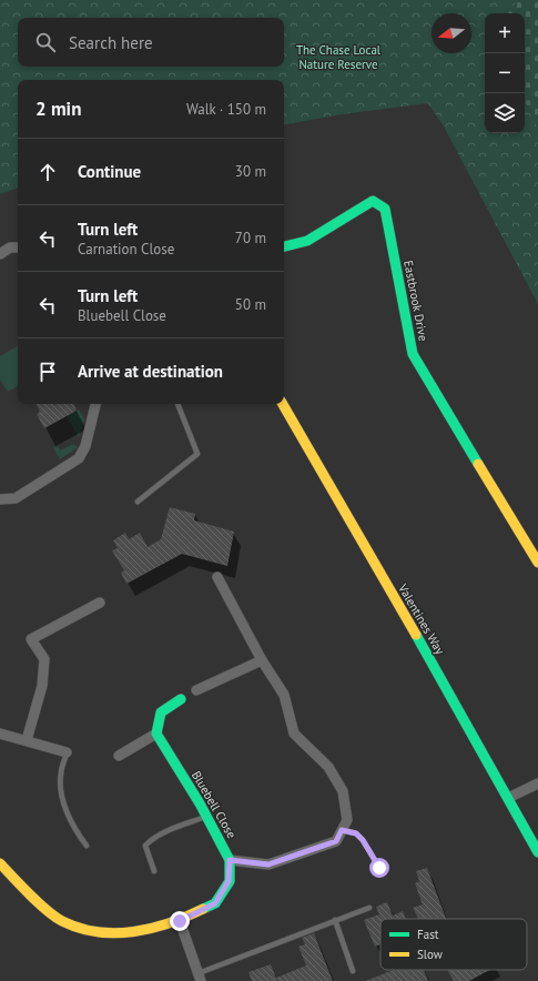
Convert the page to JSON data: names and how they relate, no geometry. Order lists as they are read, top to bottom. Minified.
{"streets":{"street":["Eastbrook Drive","Valentines Way","Bluebell Close"]},"parks":["The Chase Local Nature Reserve"],"legend":["Fast","Slow"],"north":"left","page":{"map_buttons":["+","−"],"search":"Search here","heading":["2 min","Walk · 150 m"],"list":[["Continue","30 m"],["Turn left","Carnation Close","70 m"],["Turn left","Bluebell Close","50 m"],"Arrive at destination"]}}
